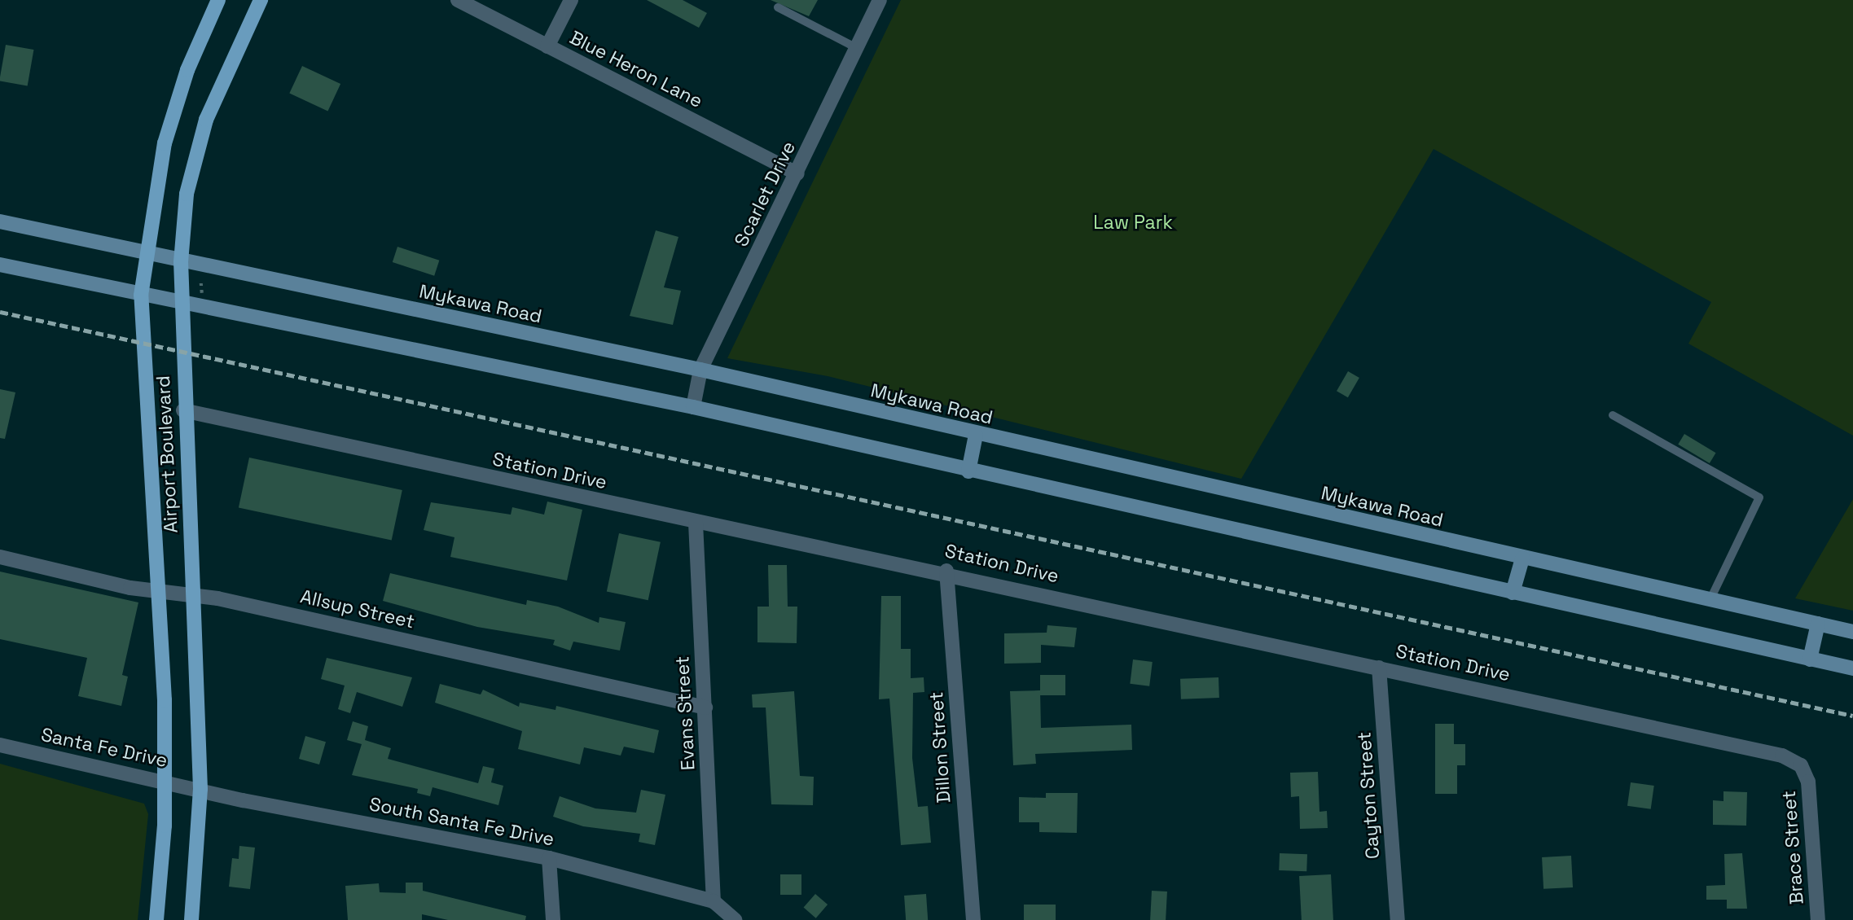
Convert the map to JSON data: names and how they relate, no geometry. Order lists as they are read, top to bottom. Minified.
{"streets":{"main road":["Mykawa Road","Airport Boulevard"],"street":["Blue Heron Lane","Scarlet Drive","Station Drive","Allsup Street","Evans Street","Santa Fe Drive","Dillon Street","Cayton Street","South Santa Fe Drive","Brace Street"]},"crossings":[["Blue Heron Lane","Scarlet Drive"],["Scarlet Drive","Mykawa Road"],["Mykawa Road","Airport Boulevard"],["Airport Boulevard","Station Drive"],["Airport Boulevard","Allsup Street"],["Airport Boulevard","Santa Fe Drive"],["Airport Boulevard","South Santa Fe Drive"],["Station Drive","Evans Street"],["Station Drive","Dillon Street"],["Station Drive","Cayton Street"],["Station Drive","Brace Street"],["Allsup Street","Evans Street"],["Evans Street","South Santa Fe Drive"],["Santa Fe Drive","South Santa Fe Drive"]],"parks":["Law Park"]}
